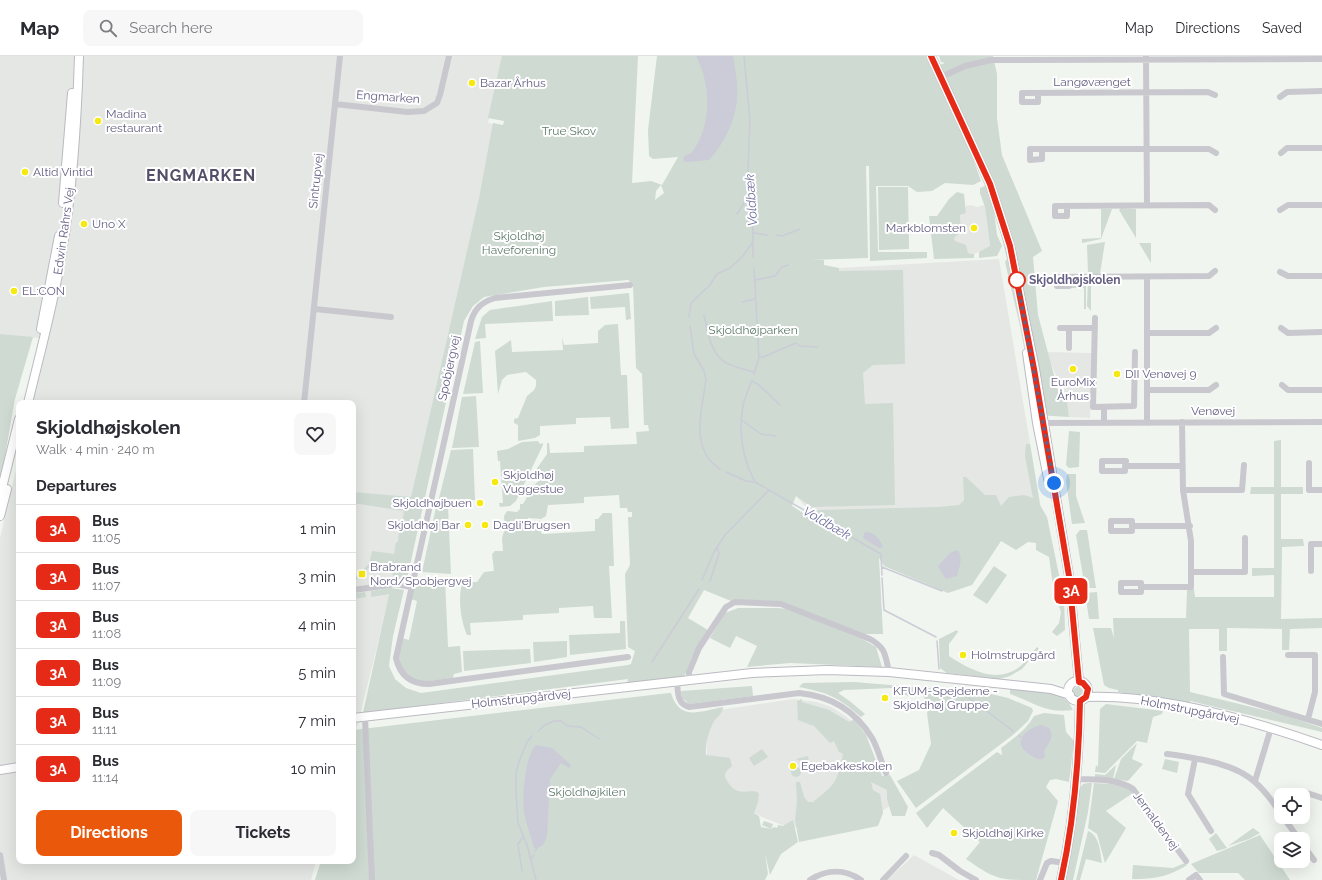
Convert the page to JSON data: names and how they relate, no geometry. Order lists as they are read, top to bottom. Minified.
{"streets":{"street":["Langøvænget","Engmarken","Sintrupvej","Edwin Rahrs Vej","Spobjergvej","Venøvej","Holmstrupgårdvej","Jernaldervej"]},"crossings":[["Engmarken","Sintrupvej"]],"districts":["ENGMARKEN"],"water":["Voldbæk"],"parks":["True Skov","Skjoldhøj Haveforening","Skjoldhøjparken","Skjoldhøjkilen"],"places":{"other":["Bazar Århus","Madina restaurant","Altid Vintid","Uno X","Markblomsten","Skjoldhøjskolen","EL:CON","EuroMix Århus","DII Venøvej 9","Skjoldhøj Vuggestue","Skjoldhøjbuen","Skjoldhøj Bar","Dagli'Brugsen","Holmstrupgård","KFUM-Spejderne - Skjoldhøj Gruppe","Egebakkeskolen","Skjoldhøj Kirke"],"transit":["Brabrand Nord/Spobjergvej"]},"lines":["bus line 3A"],"page":{"header":"Map","search":"Search here","nav":["Map","Directions","Saved"],"on_map":"3A","heading":[["Skjoldhøjskolen","Walk · 4 min · 240 m"],"Departures"],"list":[{"mark":"3A","name":"Bus","note":"11:05","value":"1 min"},{"mark":"3A","name":"Bus","note":"11:07","value":"3 min"},{"mark":"3A","name":"Bus","note":"11:08","value":"4 min"},{"mark":"3A","name":"Bus","note":"11:09","value":"5 min"},{"mark":"3A","name":"Bus","note":"11:11","value":"7 min"},{"mark":"3A","name":"Bus","note":"11:14","value":"10 min"}],"buttons":["Directions","Tickets"]}}
